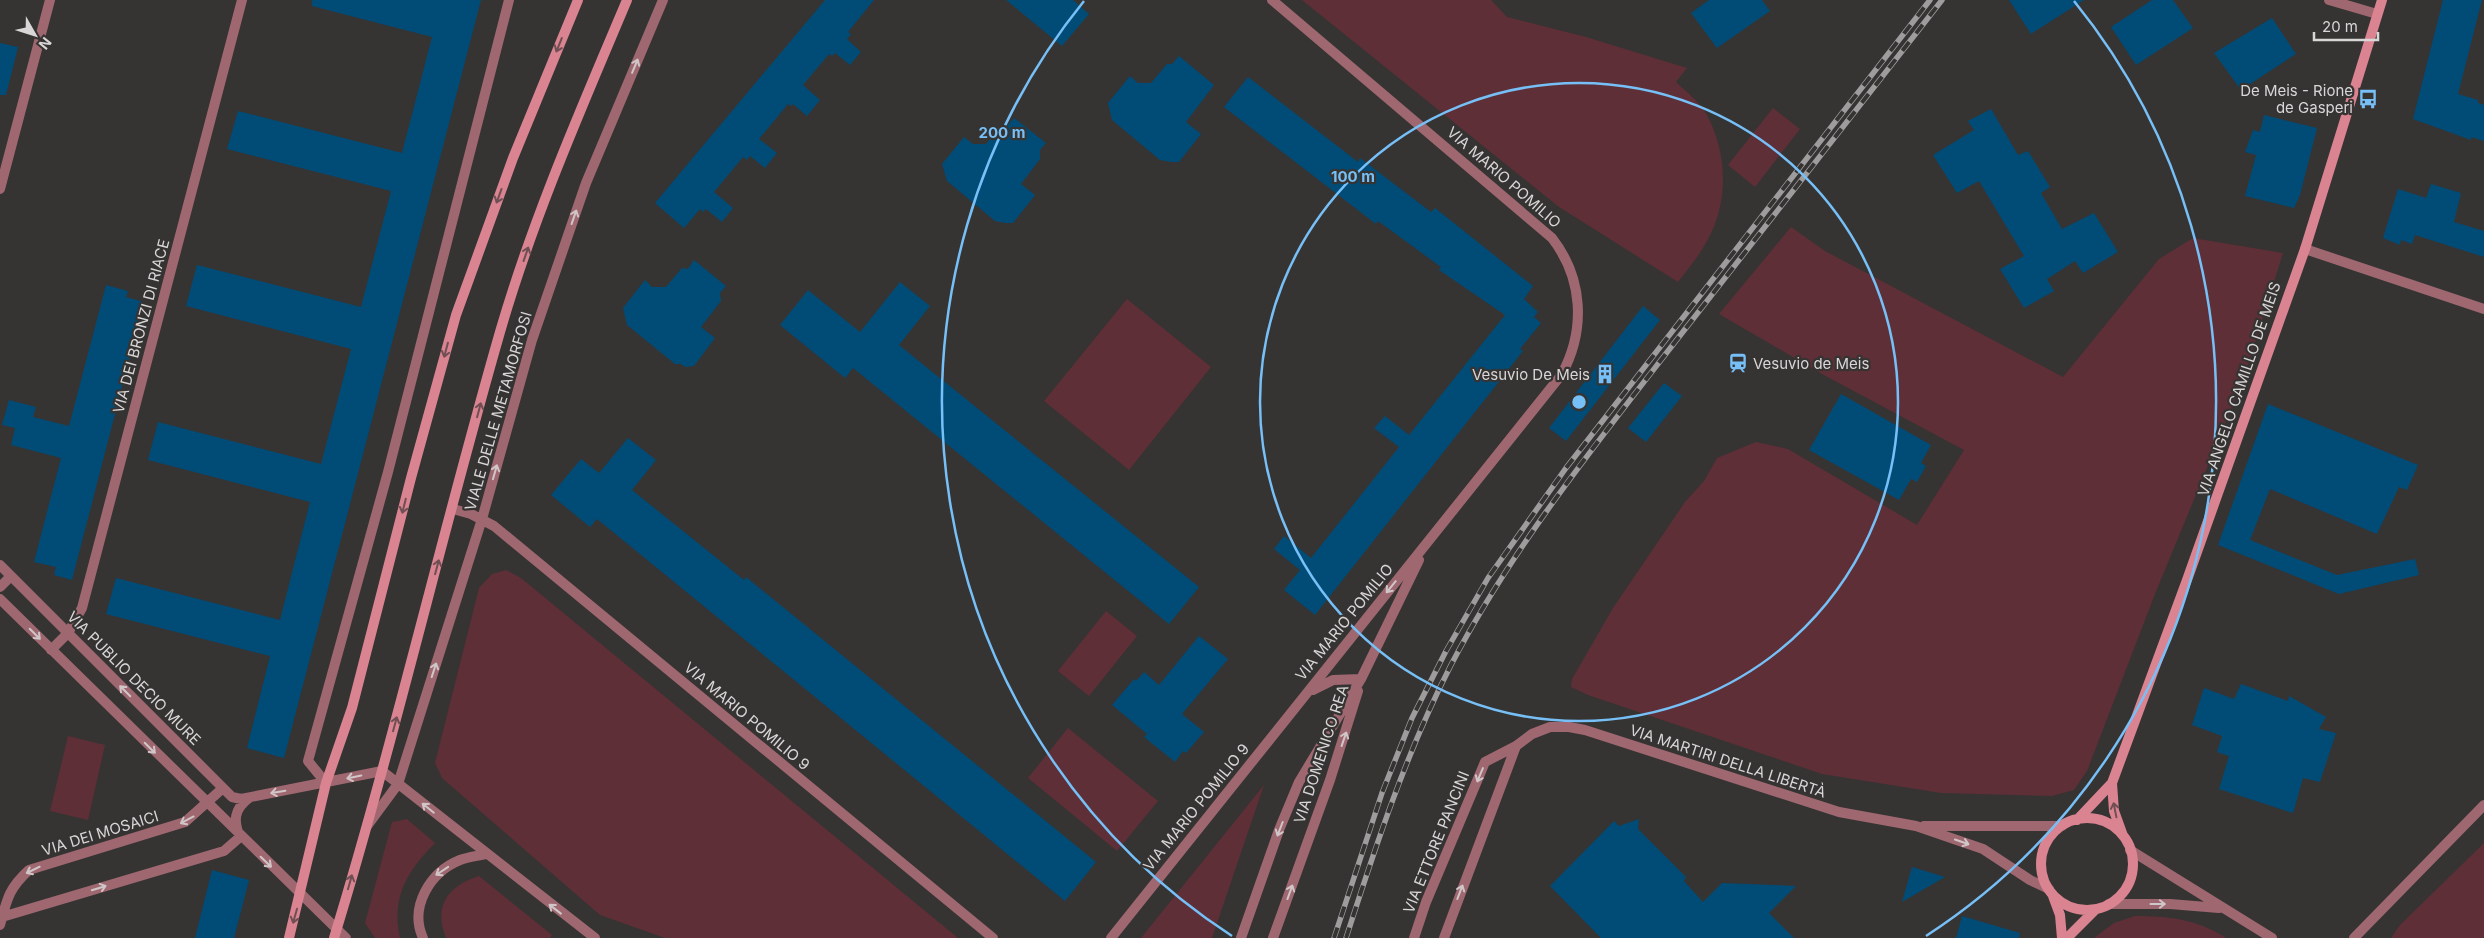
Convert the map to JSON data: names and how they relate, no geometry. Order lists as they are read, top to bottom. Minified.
{"streets":{"street":["VIA MARIO POMILIO","VIA DEI BRONZI DI RIACE","VIA ANGELO CAMILLO DE MEIS","VIALE DELLE METAMORFOSI","VIA PUBLIO DECIO MURE","VIA MARIO POMILIO 9","VIA DOMENICO REA","VIA MARTIRI DELLA LIBERTÀ","VIA DEI MOSAICI","VIA ETTORE PANCINI"]},"crossings":[["VIA MARIO POMILIO","VIA MARIO POMILIO 9"],["VIA MARIO POMILIO","VIA DOMENICO REA"],["VIA DEI BRONZI DI RIACE","VIA PUBLIO DECIO MURE"],["VIA ANGELO CAMILLO DE MEIS","VIA MARTIRI DELLA LIBERTÀ"],["VIALE DELLE METAMORFOSI","VIA PUBLIO DECIO MURE"],["VIALE DELLE METAMORFOSI","VIA MARIO POMILIO 9"],["VIA PUBLIO DECIO MURE","VIA DEI MOSAICI"],["VIA MARTIRI DELLA LIBERTÀ","VIA ETTORE PANCINI"]],"places":{"bus stop":["De Meis - Rione de Gasperi"],"station":["Vesuvio de Meis"],"building":["Vesuvio De Meis"]},"scale_bar":"20 m","north":"bottom right","rings":["200 m","100 m"]}
